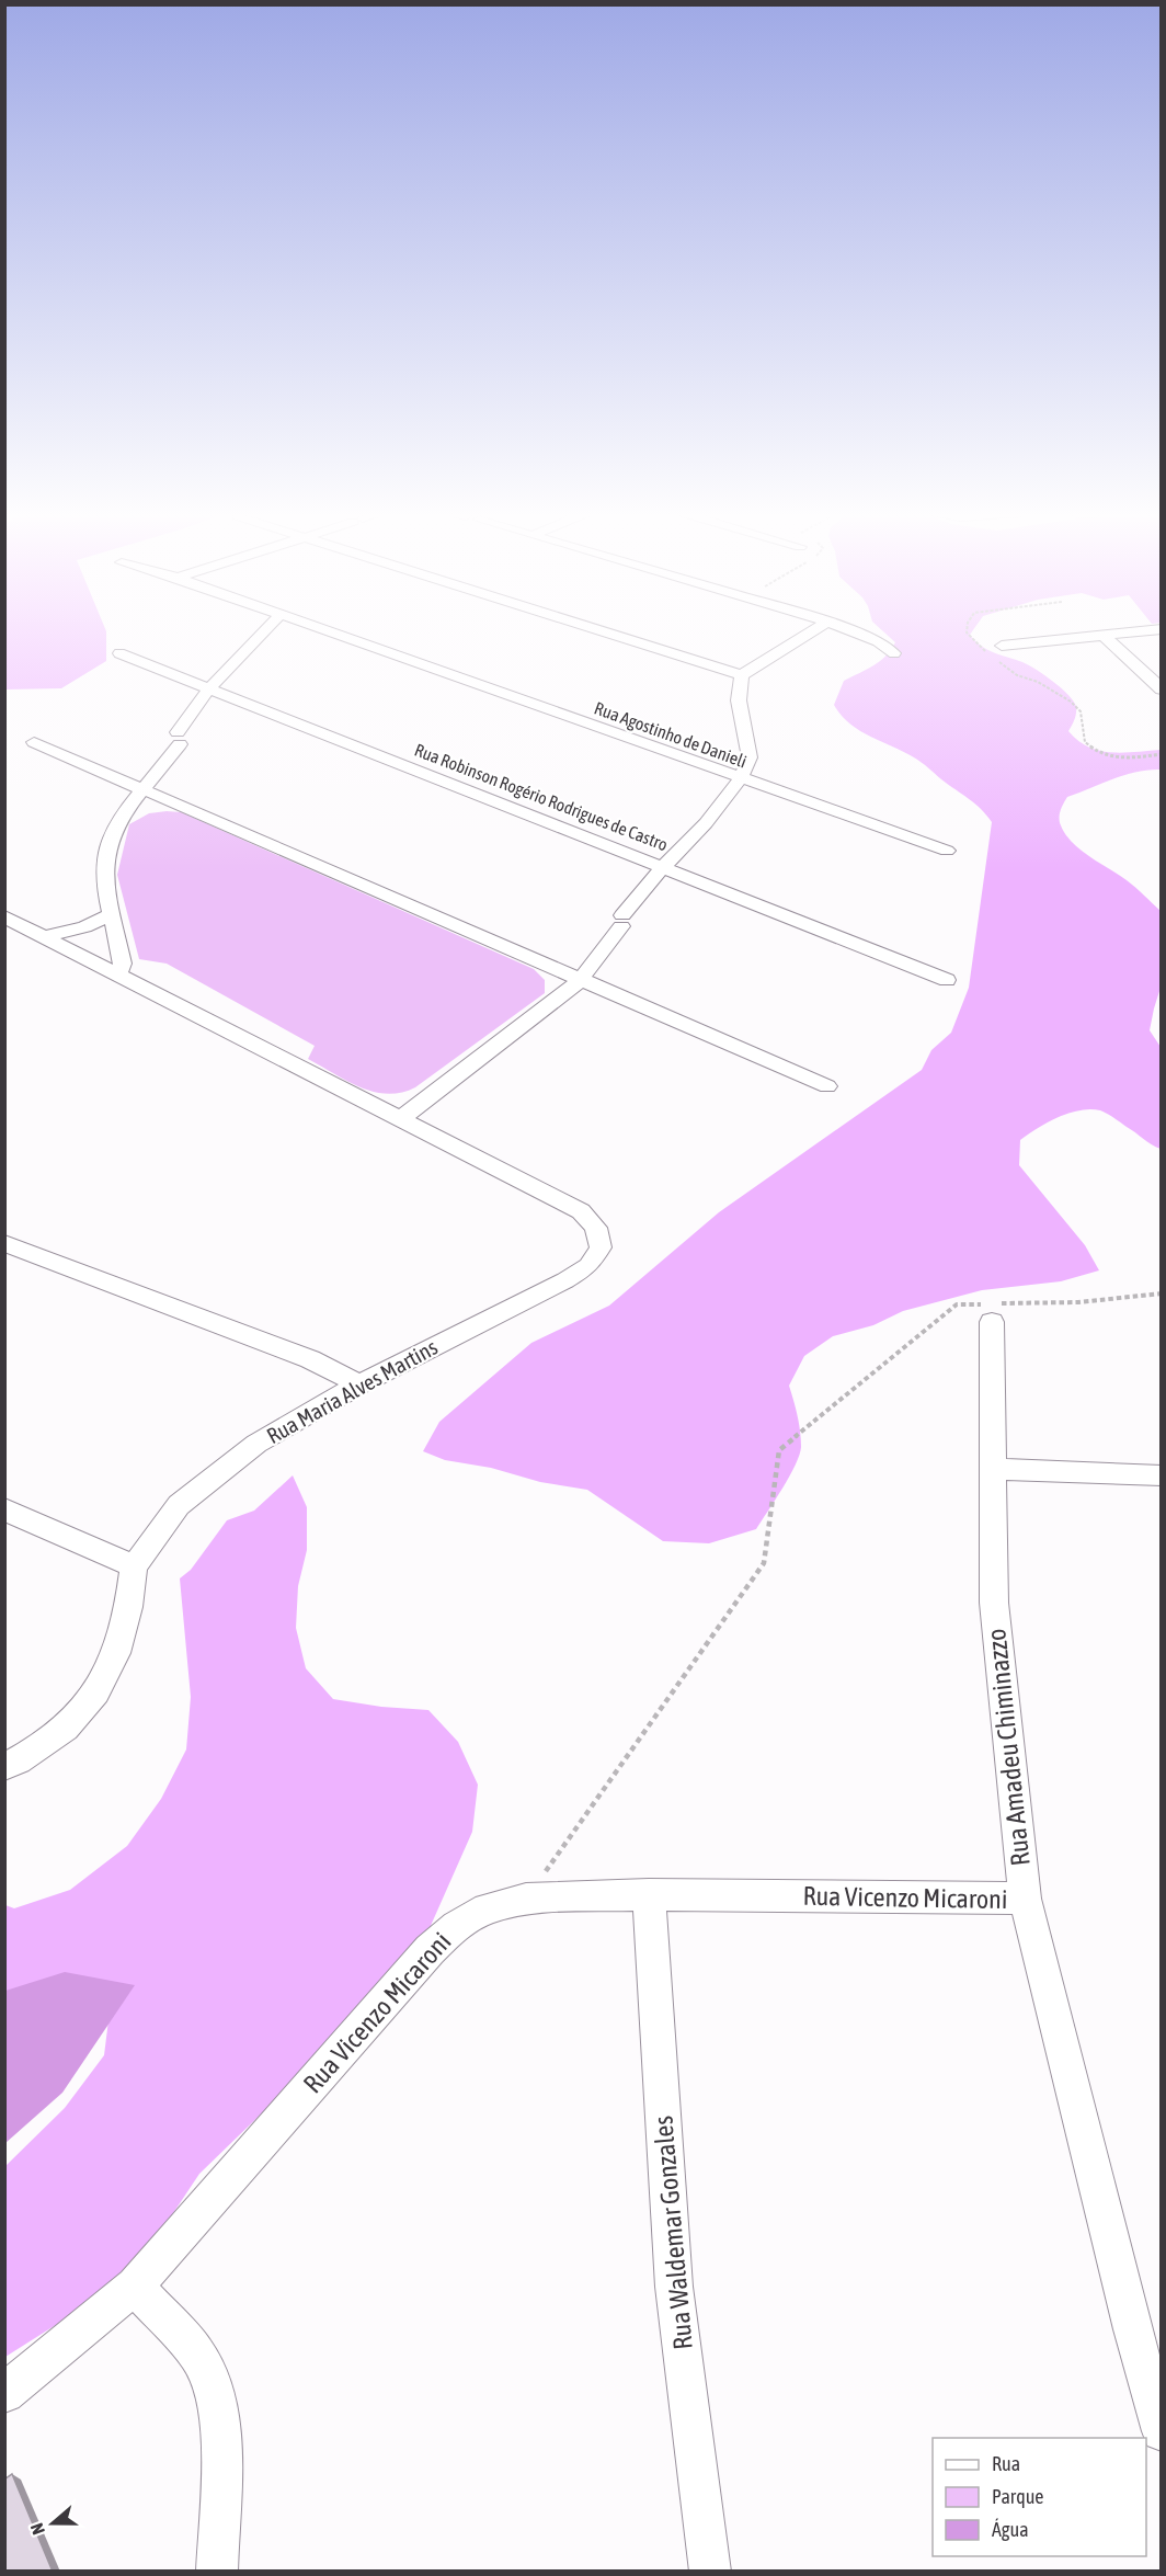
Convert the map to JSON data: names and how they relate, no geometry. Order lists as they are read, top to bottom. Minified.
{"streets":{"street":["Rua Agostinho de Danieli","Rua Robinson Rogério Rodrigues de Castro","Rua Maria Alves Martins","Rua Amadeu Chiminazzo","Rua Vicenzo Micaroni","Rua Waldemar Gonzales"]},"crossings":[["Rua Amadeu Chiminazzo","Rua Vicenzo Micaroni"],["Rua Vicenzo Micaroni","Rua Waldemar Gonzales"]],"legend":["Rua","Parque","Água"],"north":"left"}
